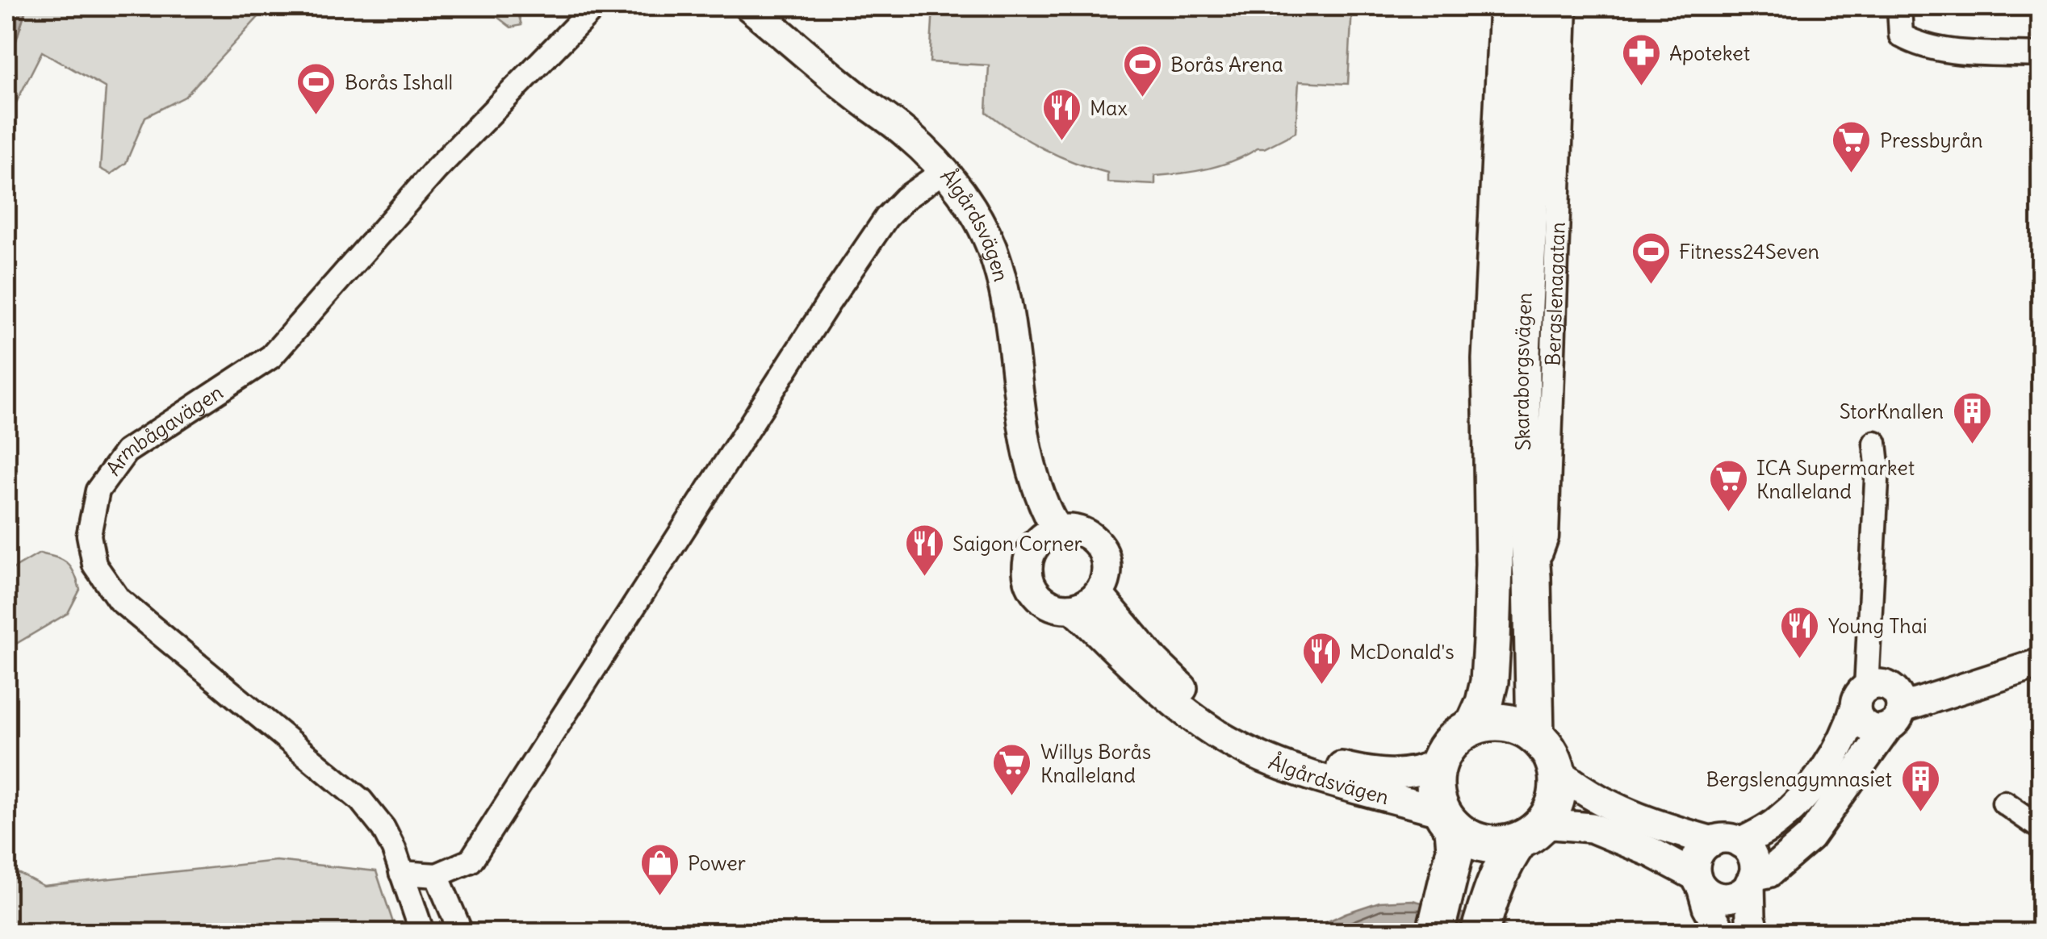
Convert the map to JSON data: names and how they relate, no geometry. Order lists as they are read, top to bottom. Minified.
{"streets":{"main road":["Skaraborgsvägen"],"street":["Ålgårdsvägen","Bergslenagatan","Armbågavägen"]},"crossings":[["Ålgårdsvägen","Skaraborgsvägen"],["Bergslenagatan","Skaraborgsvägen"]],"places":{"pharmacy":["Apoteket"],"sports":["Borås Arena","Borås Ishall","Fitness24Seven"],"restaurant":["Max","Saigon Corner","Young Thai","McDonald's"],"supermarket":["Pressbyrån","ICA Supermarket Knalleland","Willys Borås Knalleland"],"building":["StorKnallen","Bergslenagymnasiet"],"shop":["Power"]}}
